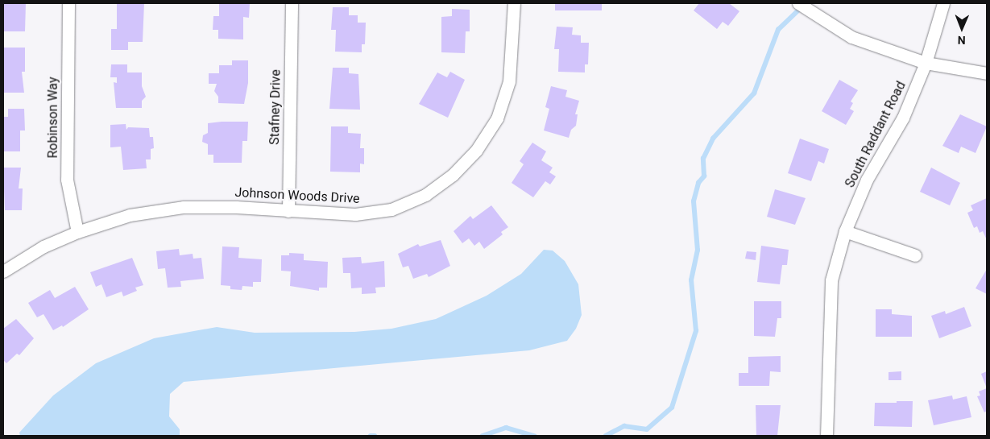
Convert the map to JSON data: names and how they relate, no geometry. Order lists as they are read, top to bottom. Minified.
{"streets":{"street":["Stafney Drive","Robinson Way","South Raddant Road","Johnson Woods Drive"]},"crossings":[["Stafney Drive","Johnson Woods Drive"],["Robinson Way","Johnson Woods Drive"]],"north":"bottom"}
